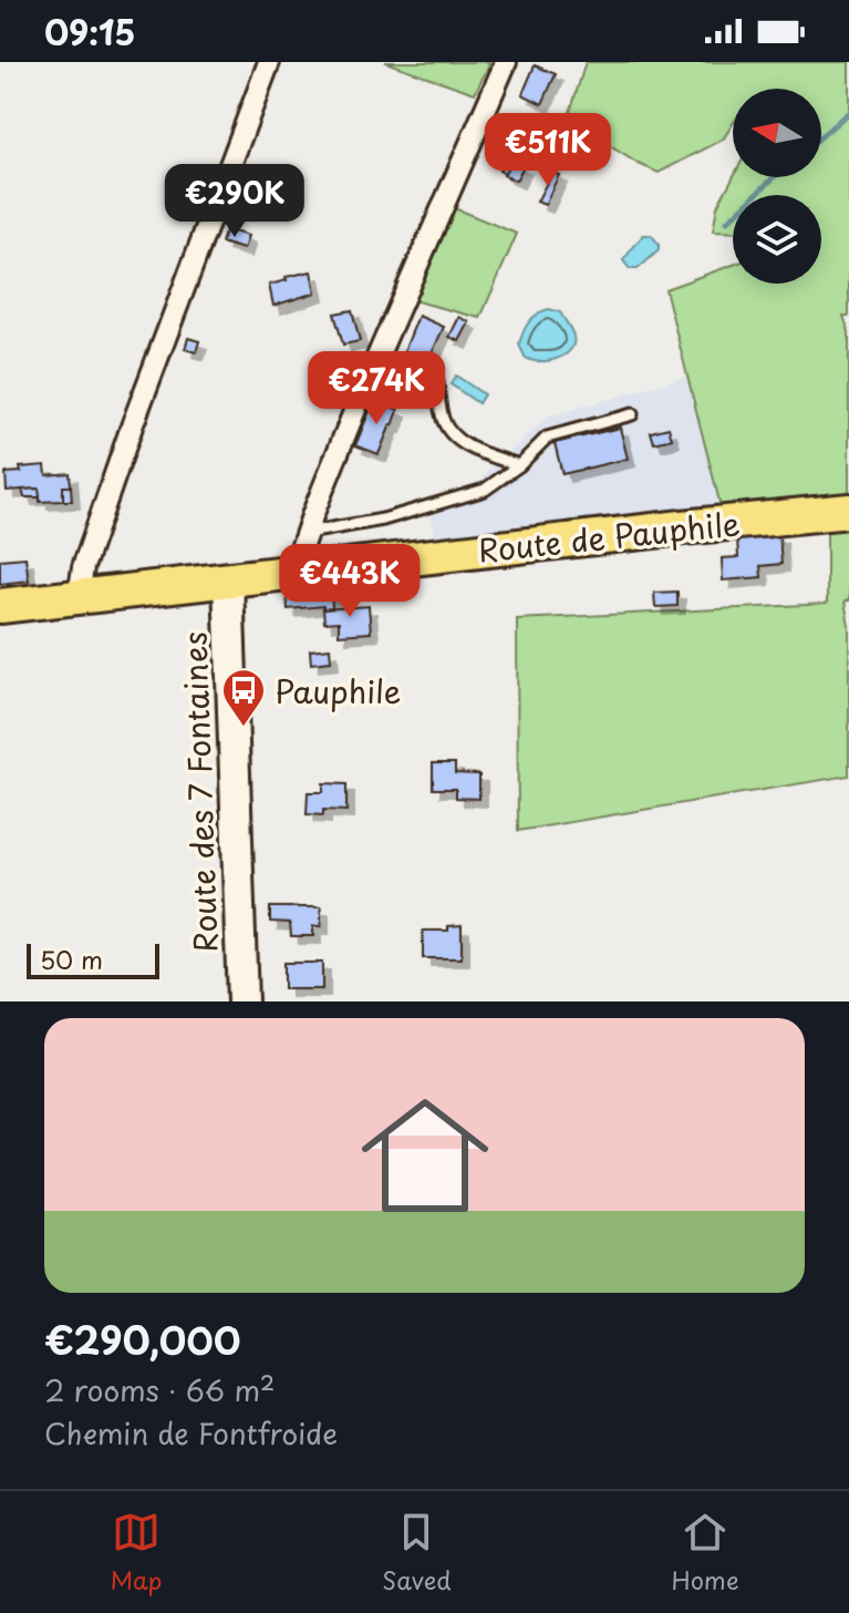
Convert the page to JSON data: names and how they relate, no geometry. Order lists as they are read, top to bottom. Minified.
{"streets":{"main road":["Route de Pauphile"],"street":["Route des 7 Fontaines"]},"crossings":[["Route de Pauphile","Route des 7 Fontaines"]],"places":{"bus stop":["Pauphile"]},"scale_bar":"50 m","north":"left","page":{"status":"09:15","price":["€511K","€290K","€274K","€443K"],"scale":"50 m","list":[{"name":"€290,000","note":"2 rooms · 66 m² · Chemin de Fontfroide"}],"tabs":["Map","Saved","Home"]}}
